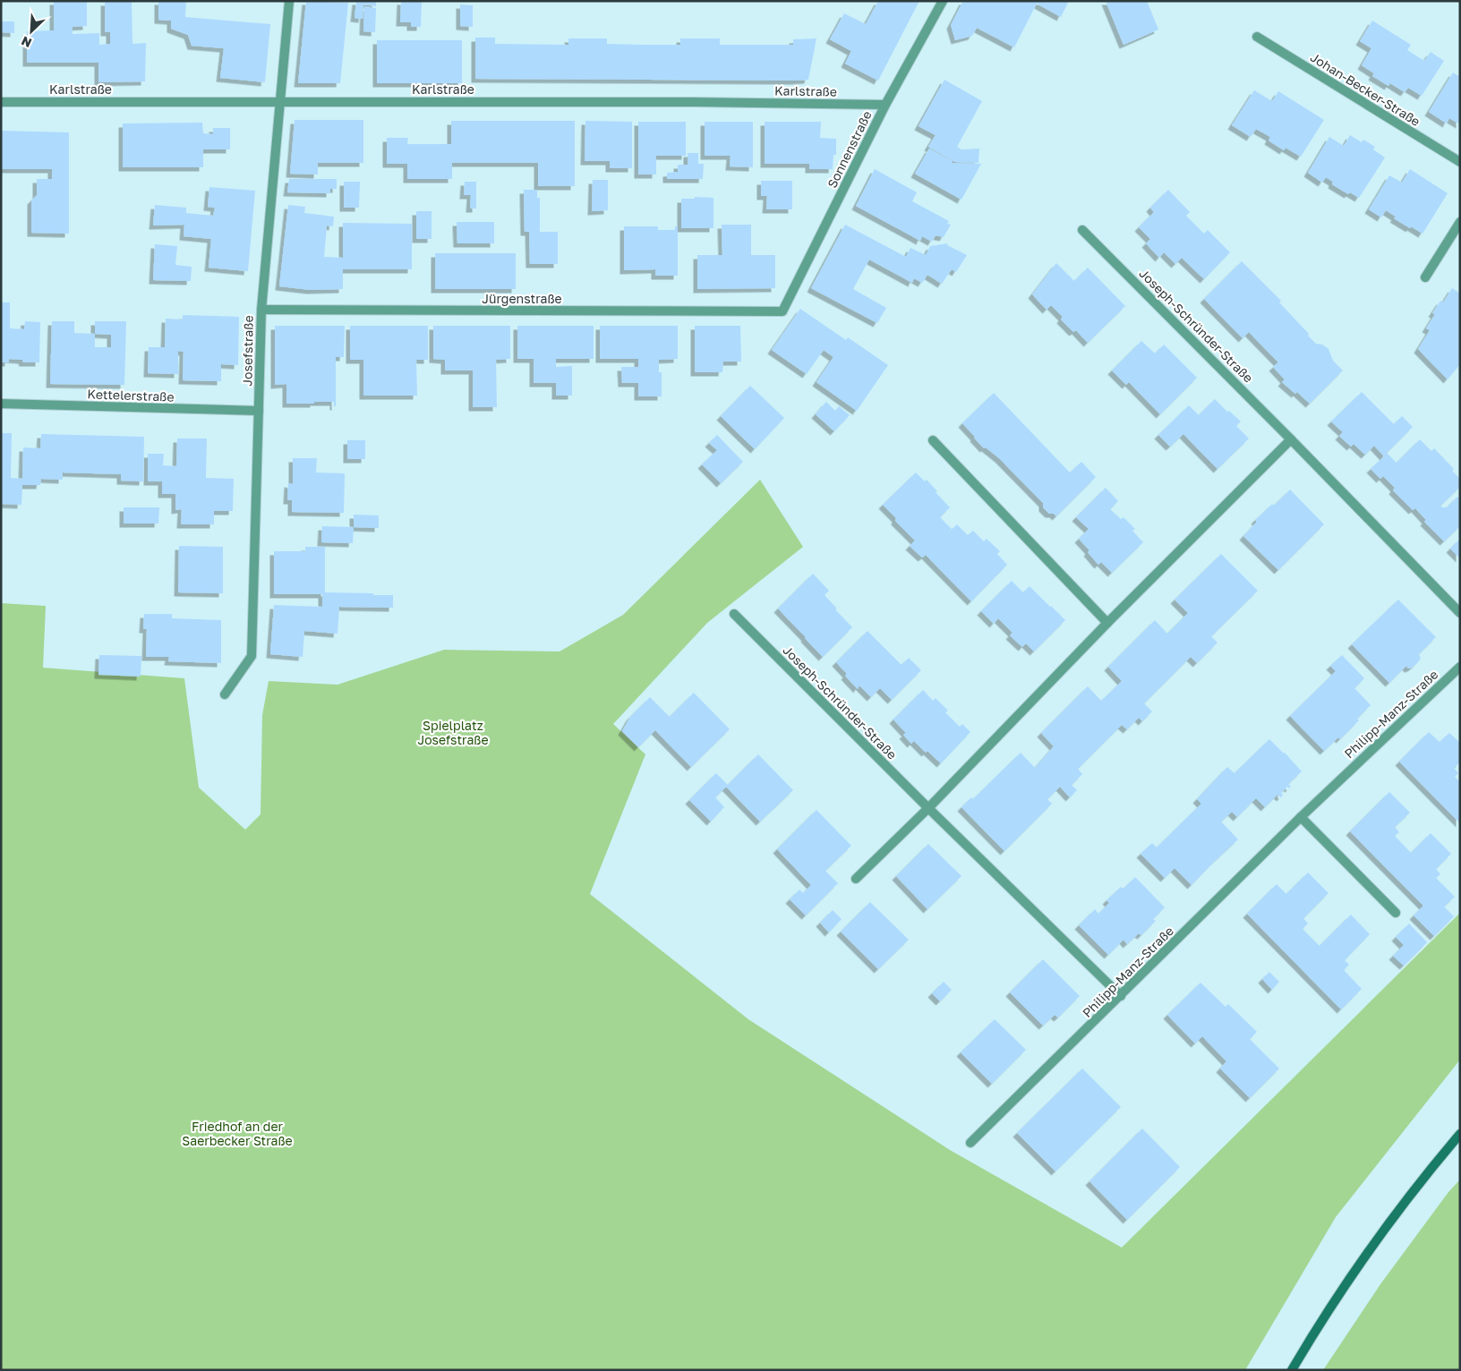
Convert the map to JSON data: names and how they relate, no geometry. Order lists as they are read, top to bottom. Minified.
{"streets":{"street":["Karlstraße","Johan-Becker-Straße","Sonnenstraße","Jürgenstraße","Joseph-Schründer-Straße","Josefstraße","Kettelerstraße","Philipp-Manz-Straße"]},"crossings":[["Karlstraße","Sonnenstraße"],["Karlstraße","Josefstraße"],["Sonnenstraße","Jürgenstraße"],["Jürgenstraße","Josefstraße"],["Joseph-Schründer-Straße","Philipp-Manz-Straße"],["Josefstraße","Kettelerstraße"]],"parks":["Spielplatz Josefstraße","Friedhof an der Saerbecker Straße"],"north":"bottom left"}
